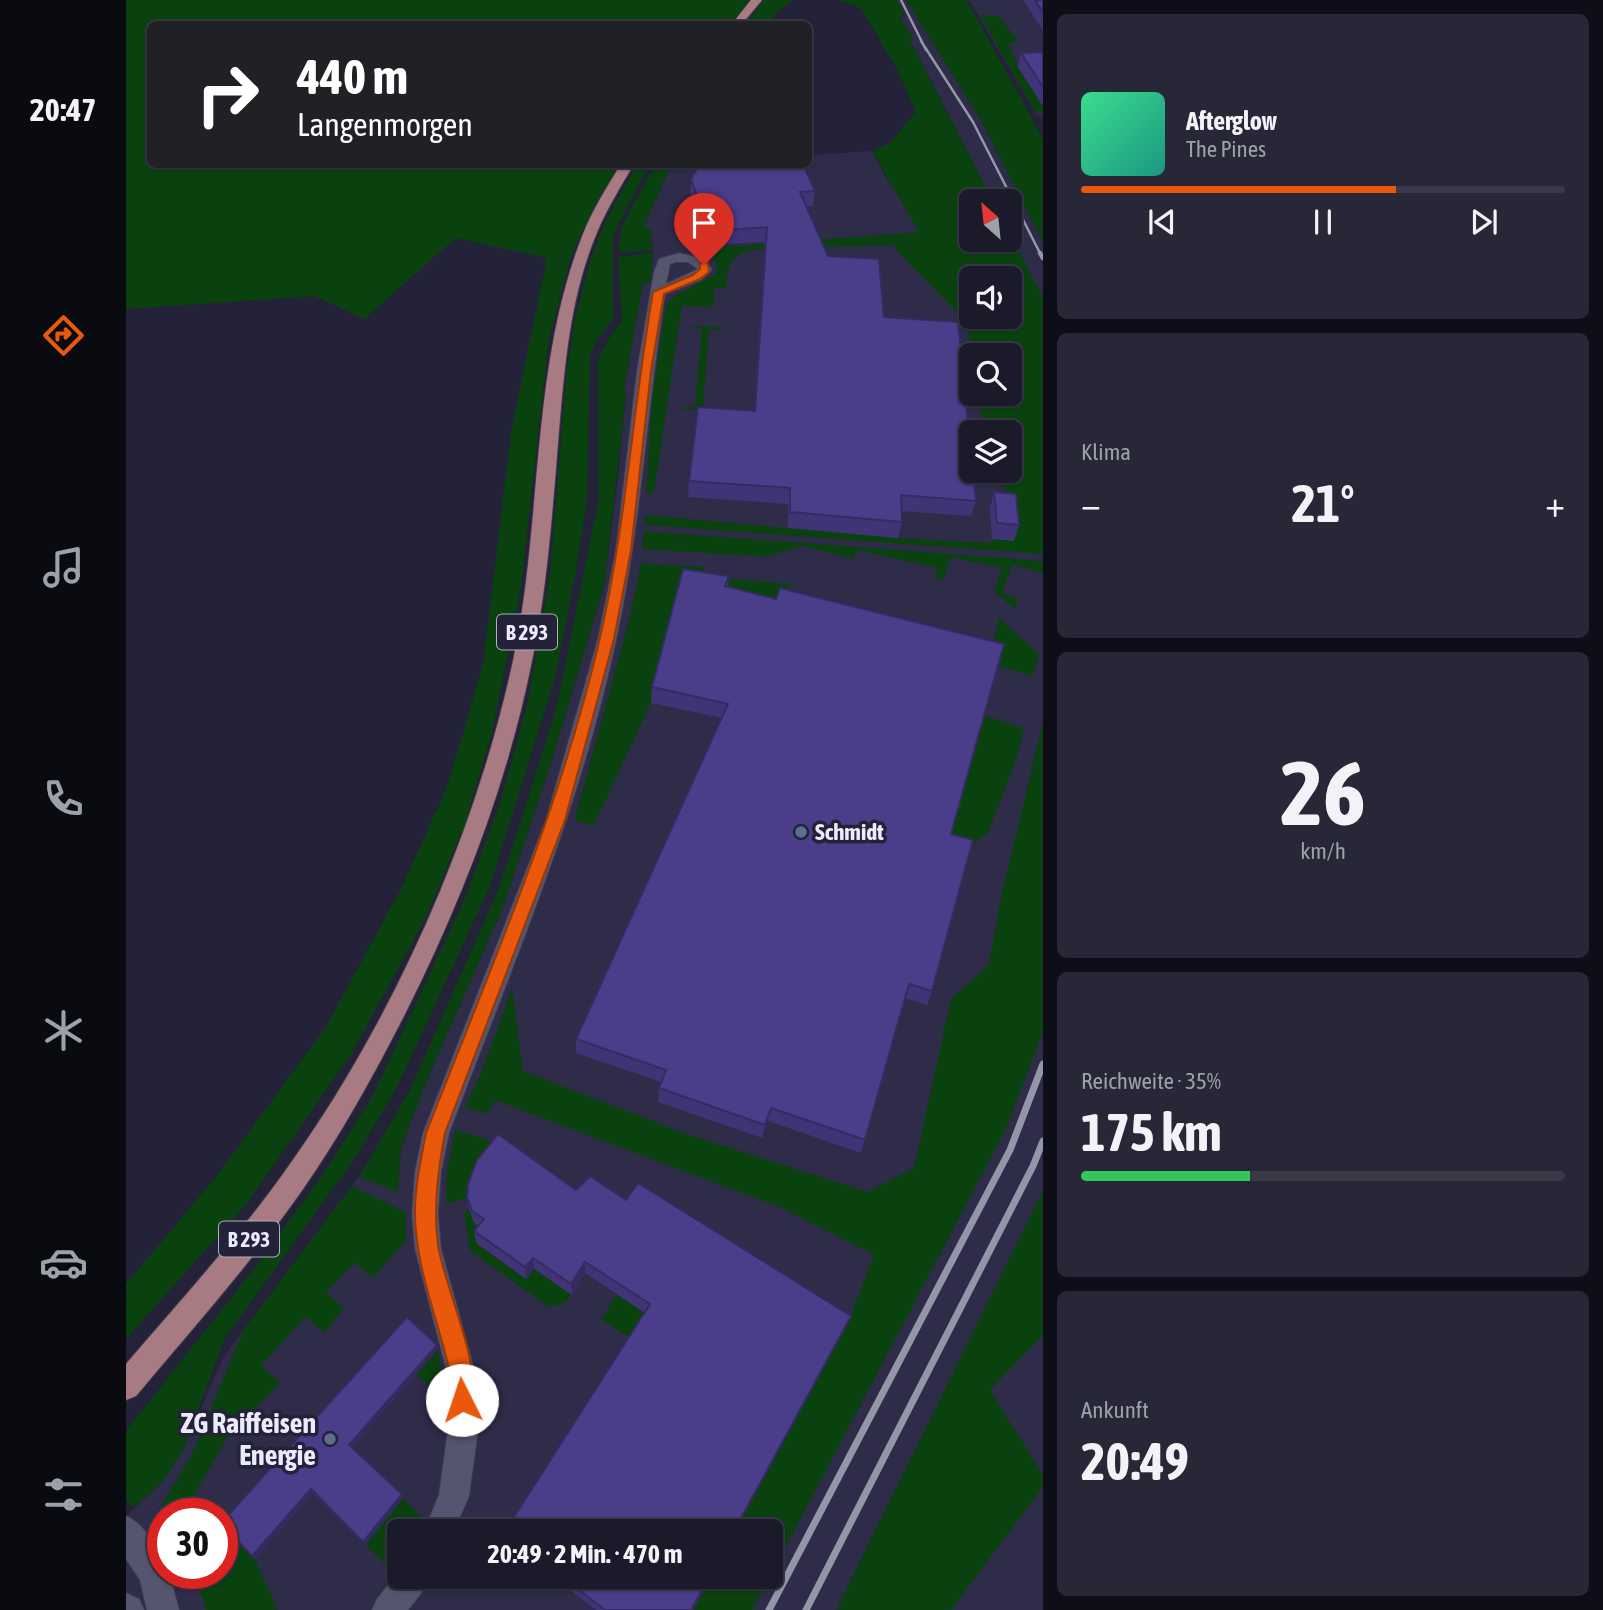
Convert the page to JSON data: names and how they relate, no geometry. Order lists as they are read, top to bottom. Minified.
{"streets":{"main road":["B 293"]},"places":["Schmidt","ZG Raiffeisen Energie"],"north":"top left","page":{"tabs":"20:47","turn":["440 m","Langenmorgen"],"song":["Afterglow","The Pines"],"tile":["Klima",["26","km/h"],["Reichweite · 35%","175 km"],["Ankunft","20:49"]],"heat":["−","21°","+"],"limit":"30","trip":"20:49 · 2 Min. · 470 m"}}
